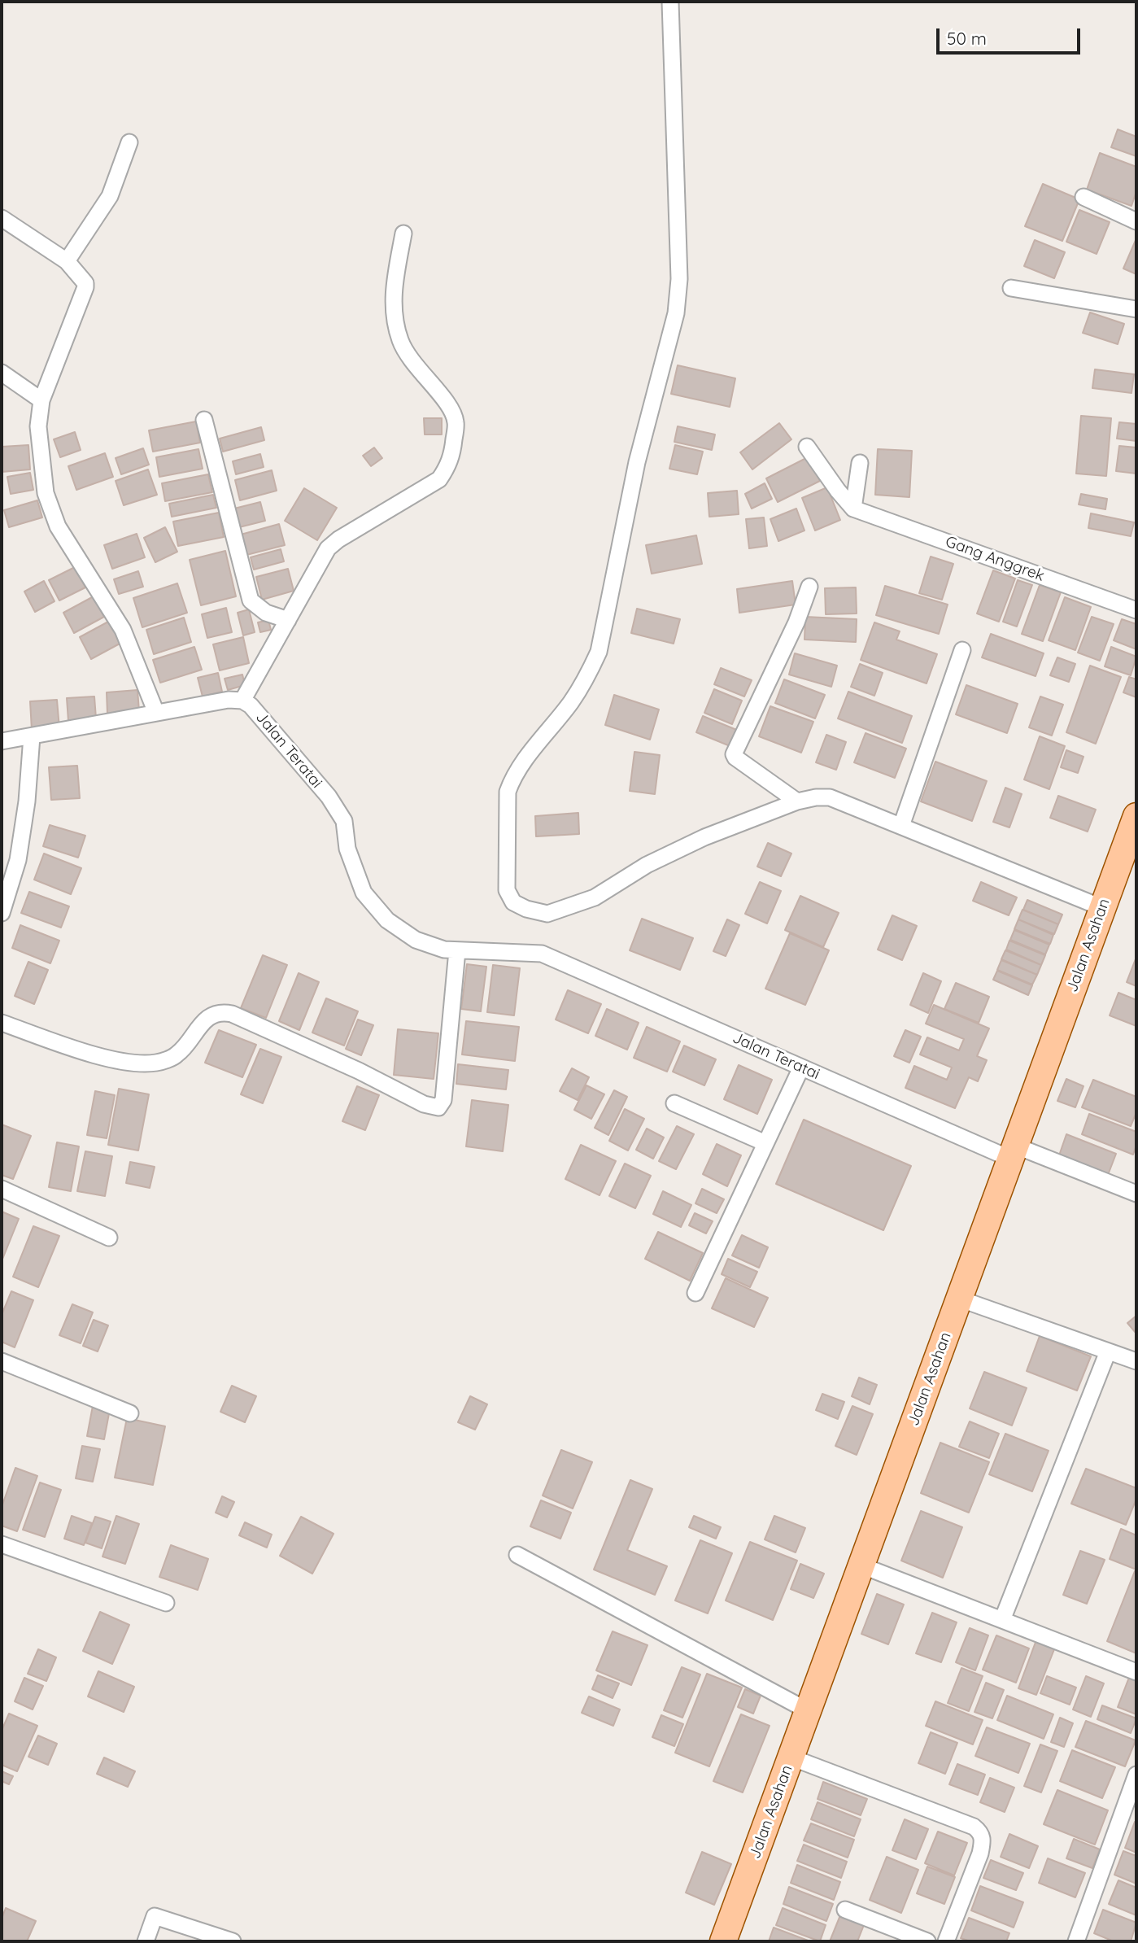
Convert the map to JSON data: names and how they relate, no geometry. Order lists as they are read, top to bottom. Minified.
{"streets":{"main road":["Jalan Asahan"],"street":["Gang Anggrek","Jalan Teratai"]},"crossings":[["Jalan Teratai","Jalan Asahan"]],"scale_bar":"50 m"}
